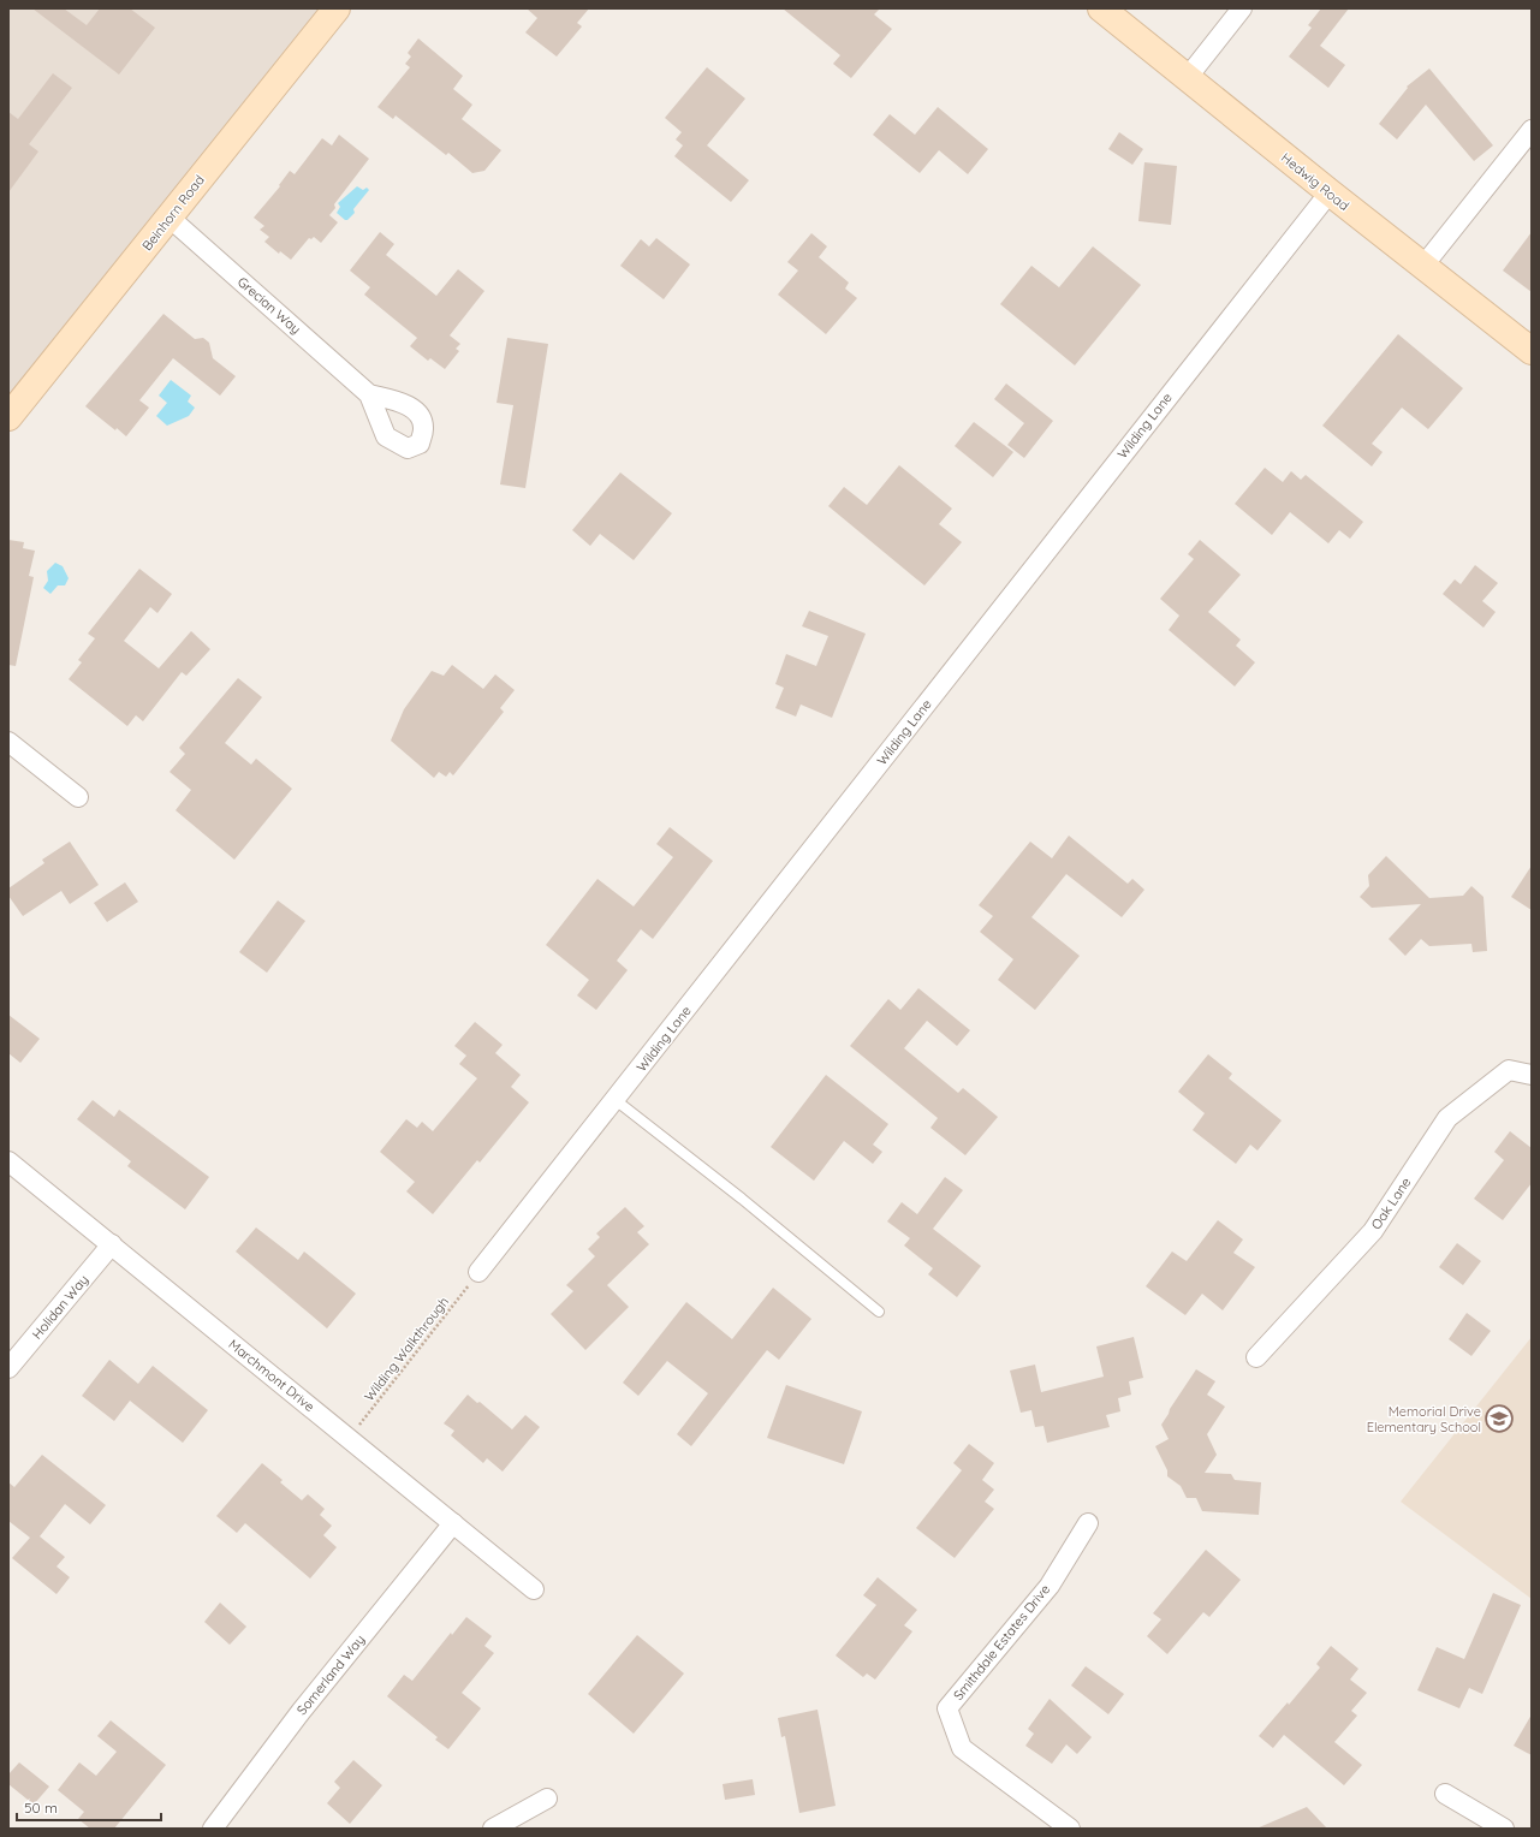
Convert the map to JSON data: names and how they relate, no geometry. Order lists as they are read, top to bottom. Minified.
{"streets":{"street":["Hedwig Road","Beinhorn Road","Grecian Way","Wilding Lane","Oak Lane","Holidan Way","Marchmont Drive","Smithdale Estates Drive","Somerland Way"],"path":["Wilding Walkthrough"]},"crossings":[["Hedwig Road","Wilding Lane"],["Beinhorn Road","Grecian Way"],["Wilding Lane","Wilding Walkthrough"],["Holidan Way","Marchmont Drive"],["Wilding Walkthrough","Marchmont Drive"],["Marchmont Drive","Somerland Way"]],"places":{"school or university":["Memorial Drive Elementary School"]},"scale_bar":"50 m"}
